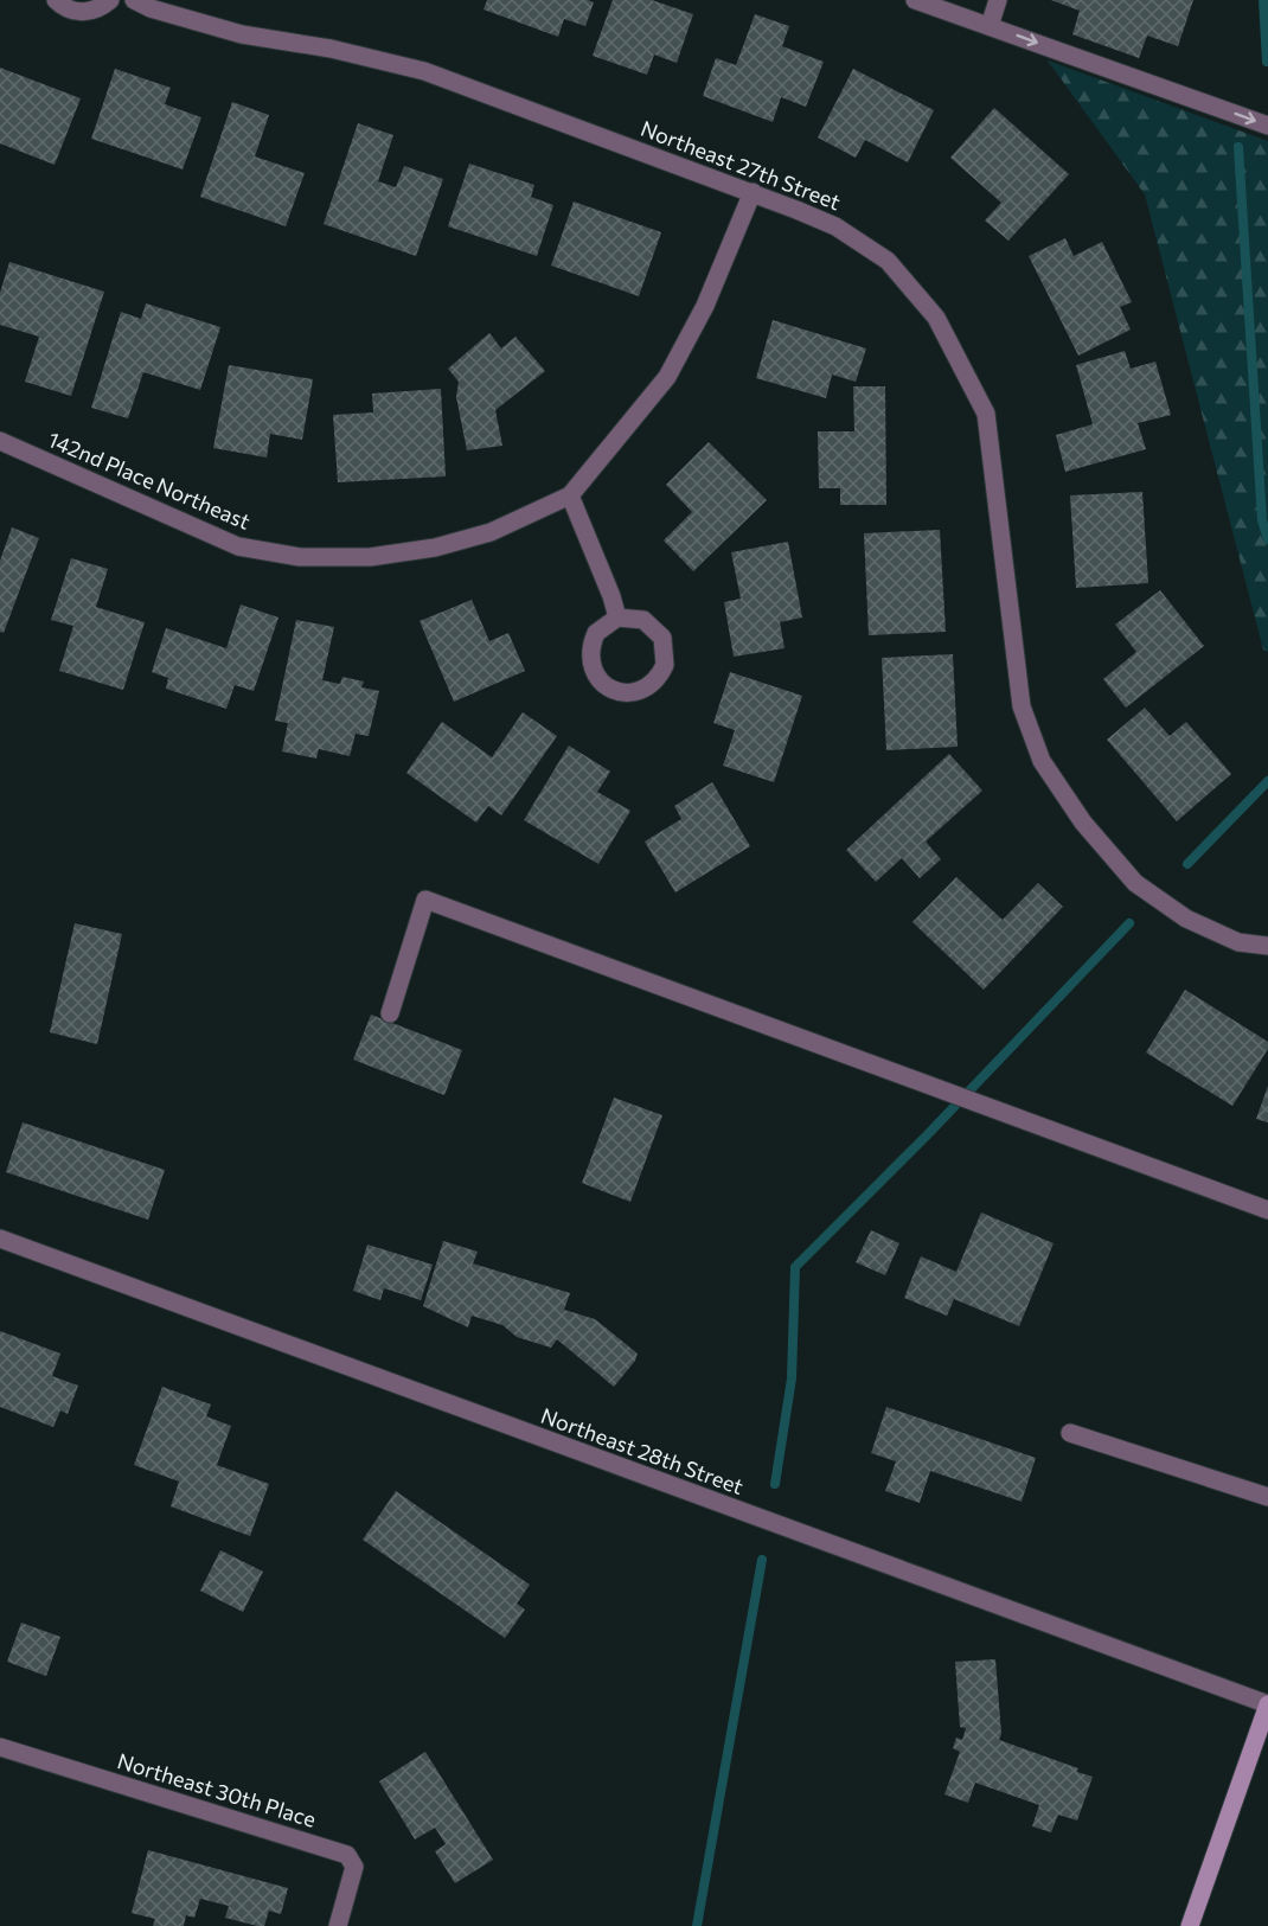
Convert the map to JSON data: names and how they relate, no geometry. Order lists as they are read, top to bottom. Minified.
{"streets":{"street":["Northeast 27th Street","142nd Place Northeast","Northeast 28th Street","Northeast 30th Place"]},"crossings":[["Northeast 27th Street","142nd Place Northeast"]]}
